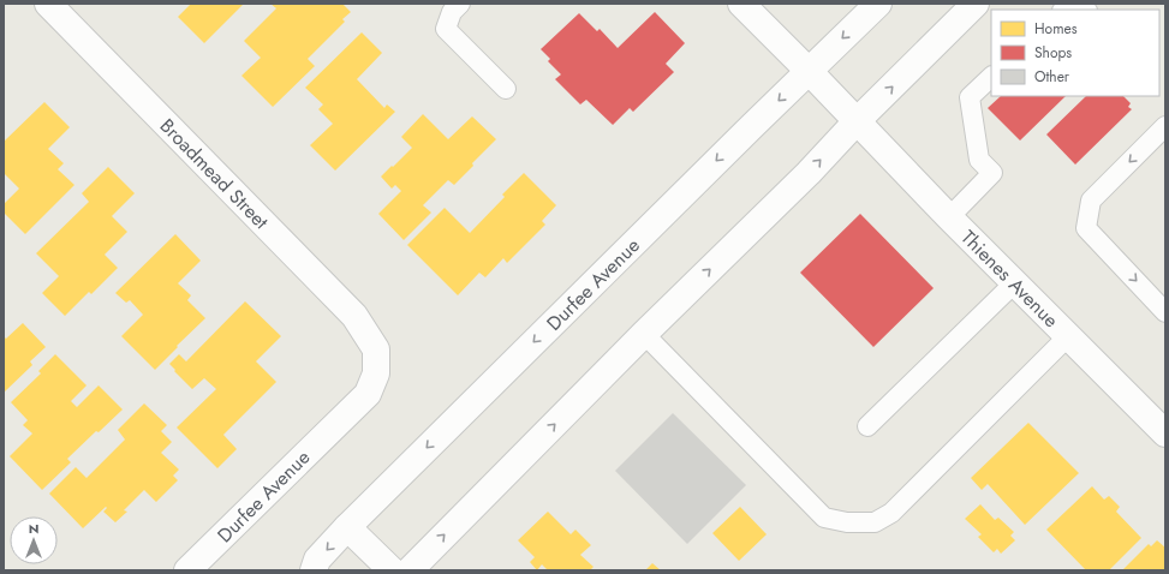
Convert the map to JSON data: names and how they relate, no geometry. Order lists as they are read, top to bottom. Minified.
{"streets":{"main road":["Broadmead Street","Thienes Avenue","Durfee Avenue"]},"crossings":[["Broadmead Street","Durfee Avenue"],["Thienes Avenue","Durfee Avenue"]],"legend":["Homes","Shops","Other"],"north":"top"}
